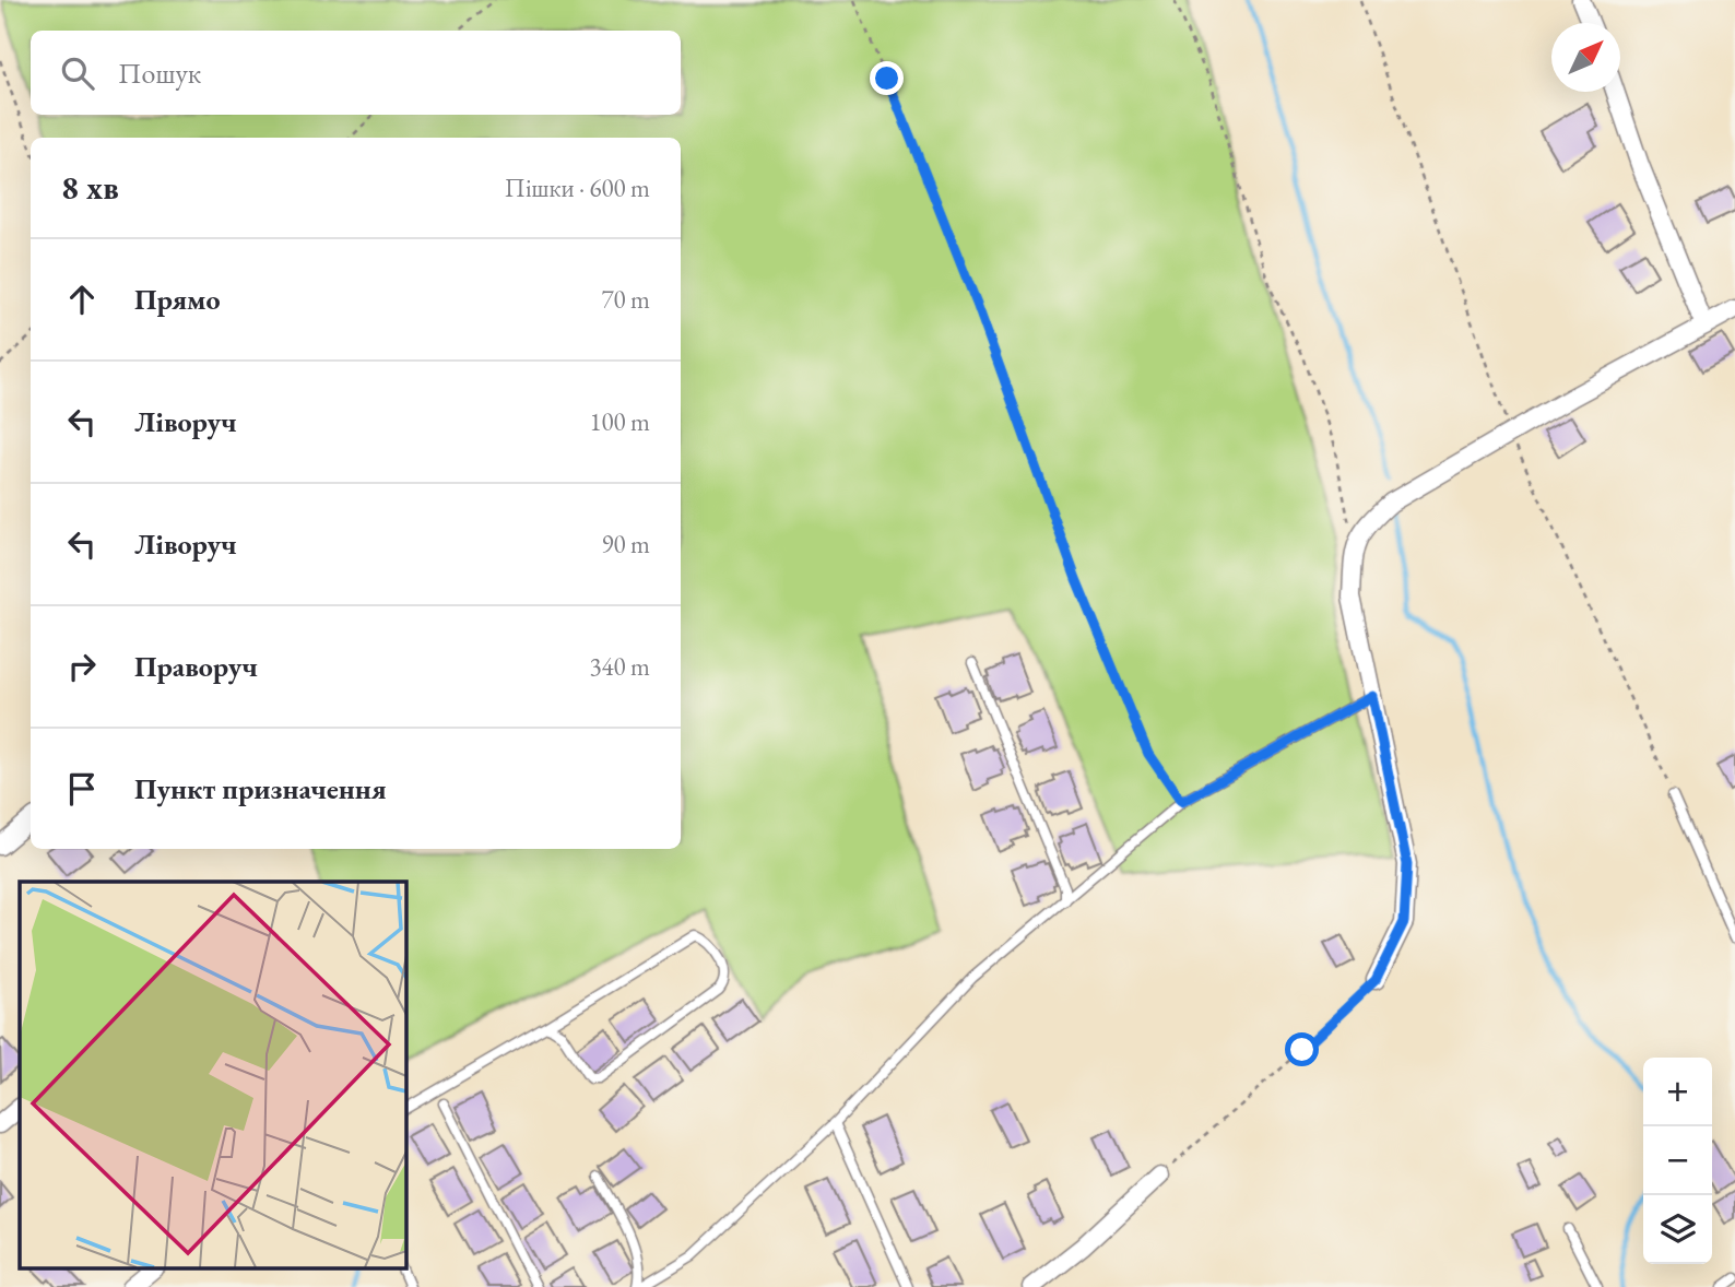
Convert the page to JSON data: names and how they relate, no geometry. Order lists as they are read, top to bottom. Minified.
{"north":"top right","page":{"search":"Пошук","heading":["8 хв","Пішки · 600 m"],"list":[["Прямо","70 m"],["Ліворуч","100 m"],["Ліворуч","90 m"],["Праворуч","340 m"],"Пункт призначення"],"map_buttons":["+","−"]}}
